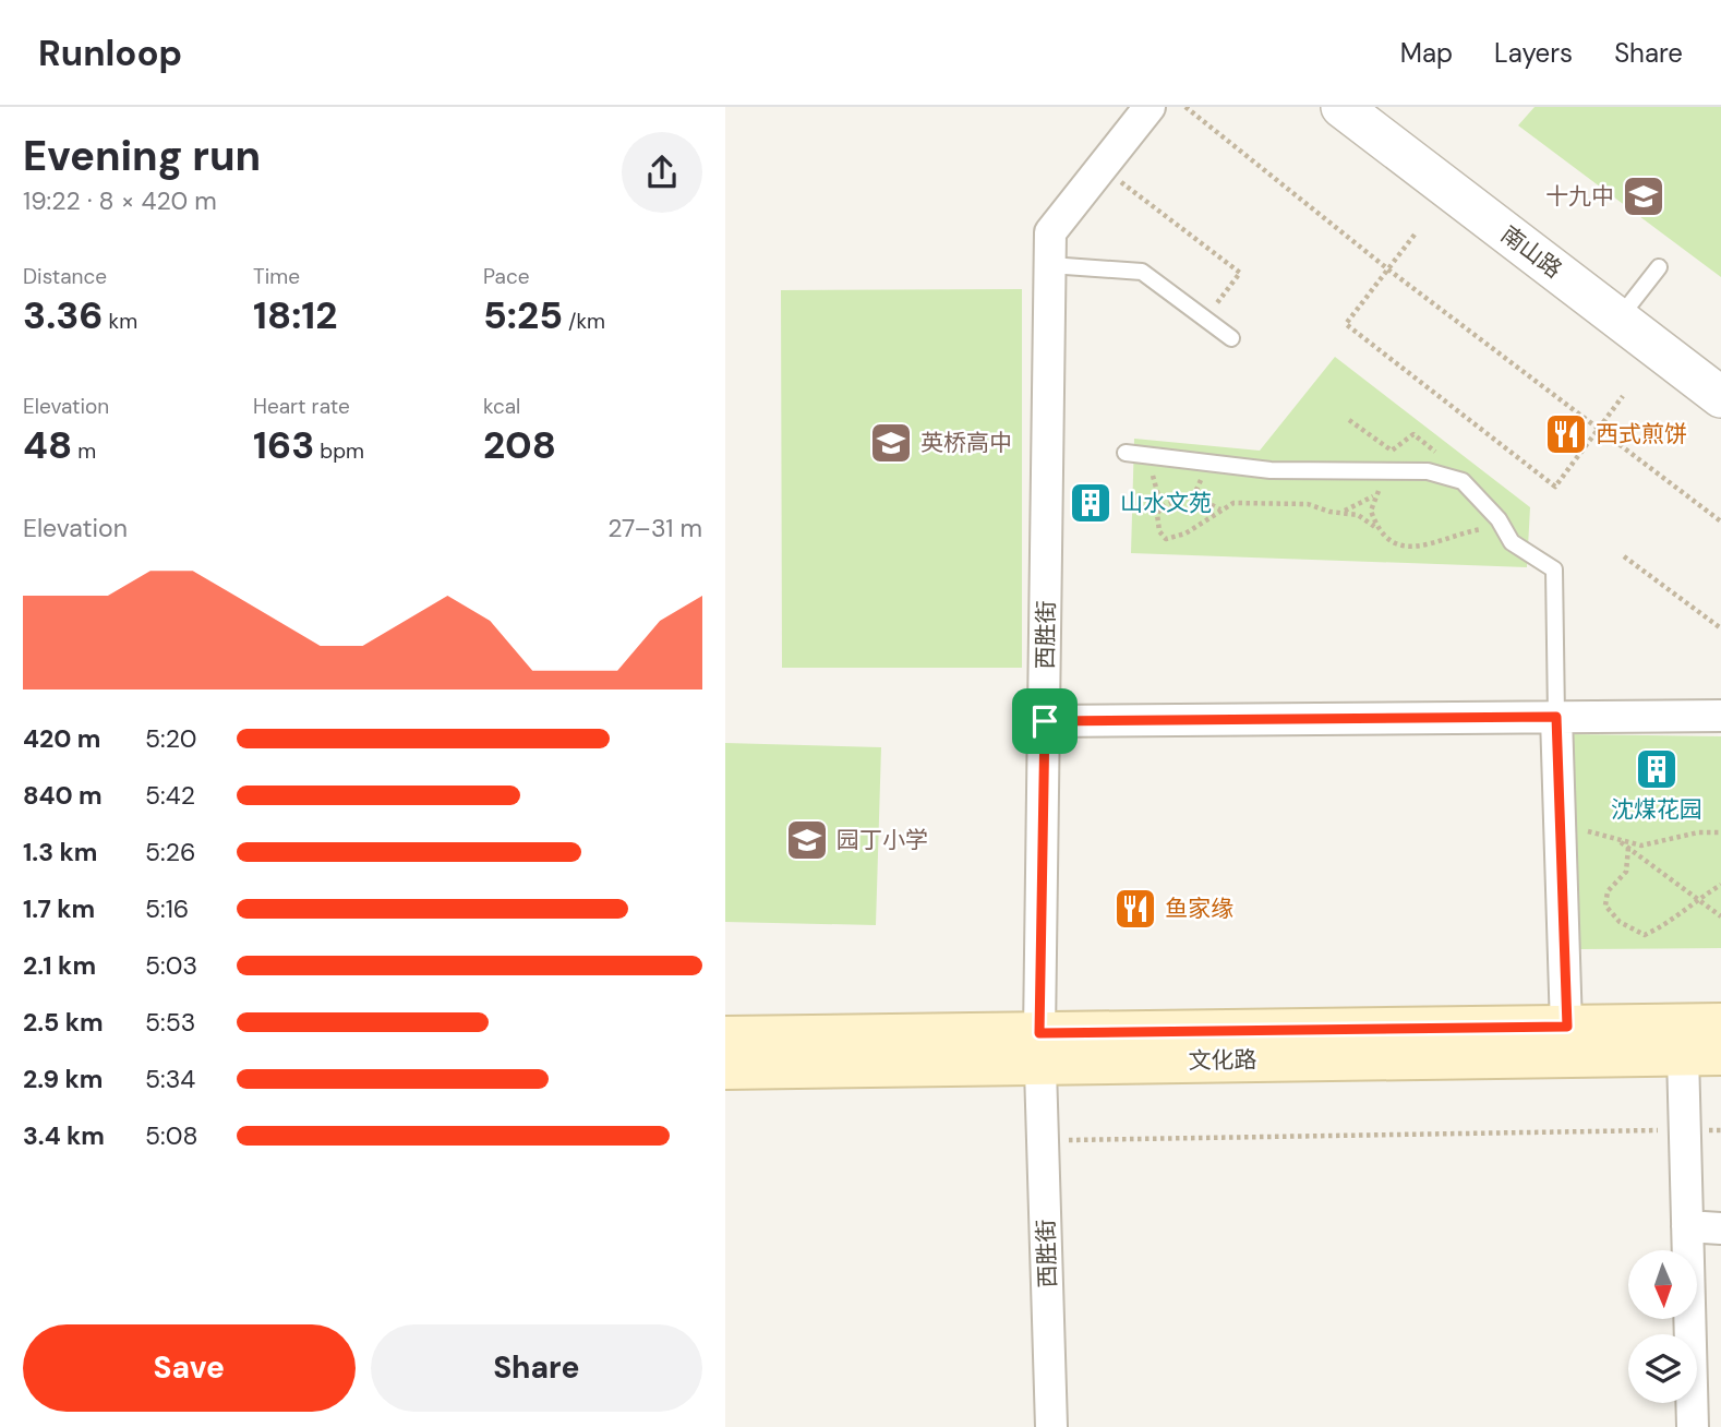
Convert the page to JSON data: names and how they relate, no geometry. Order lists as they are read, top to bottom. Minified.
{"streets":{"main road":["文化路"],"street":["南山路","西胜街"]},"crossings":[["西胜街","文化路"]],"places":{"school or university":["十九中","英桥高中","园丁小学"],"restaurant":["西式煎饼","鱼家缘"],"building":["山水文苑","沈煤花园"]},"north":"bottom","page":{"header":"Runloop","nav":["Map","Layers","Share"],"heading":["Evening run","19:22 · 8 × 420 m"],"stats":[["Distance","3.36 km"],["Time","18:12"],["Pace","5:25 /km"],["Elevation","48 m"],["Heart rate","163 bpm"],["kcal","208"]],"chart":["Elevation","27–31 m"],"list":[{"name":"420 m","note":"5:20"},{"name":"840 m","note":"5:42"},{"name":"1.3 km","note":"5:26"},{"name":"1.7 km","note":"5:16"},{"name":"2.1 km","note":"5:03"},{"name":"2.5 km","note":"5:53"},{"name":"2.9 km","note":"5:34"},{"name":"3.4 km","note":"5:08"}],"buttons":["Save","Share"]}}
